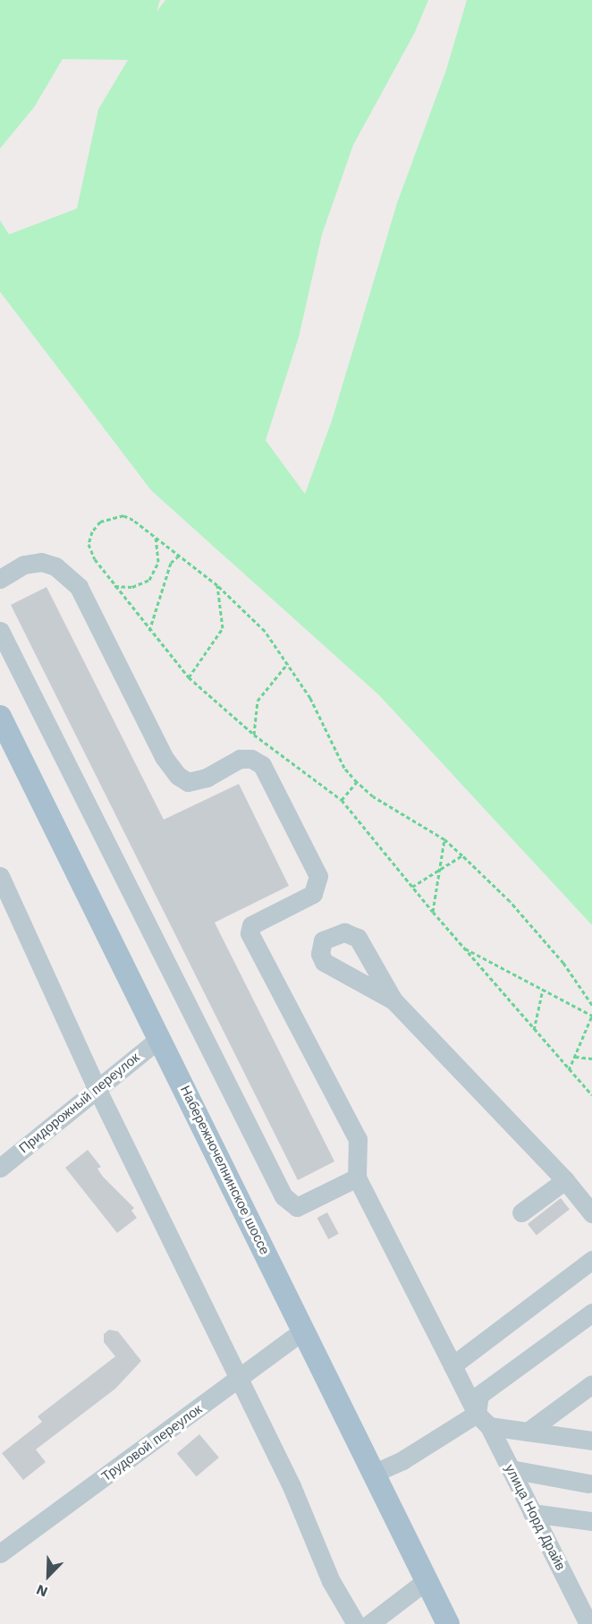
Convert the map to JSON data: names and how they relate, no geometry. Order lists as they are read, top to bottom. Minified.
{"streets":{"main road":["Набережночелнинское шоссе"],"street":["Придорожный переулок","Трудовой переулок","улица Норд Драйв"]},"crossings":[["Придорожный переулок","Набережночелнинское шоссе"],["Набережночелнинское шоссе","Трудовой переулок"]],"north":"bottom left"}
